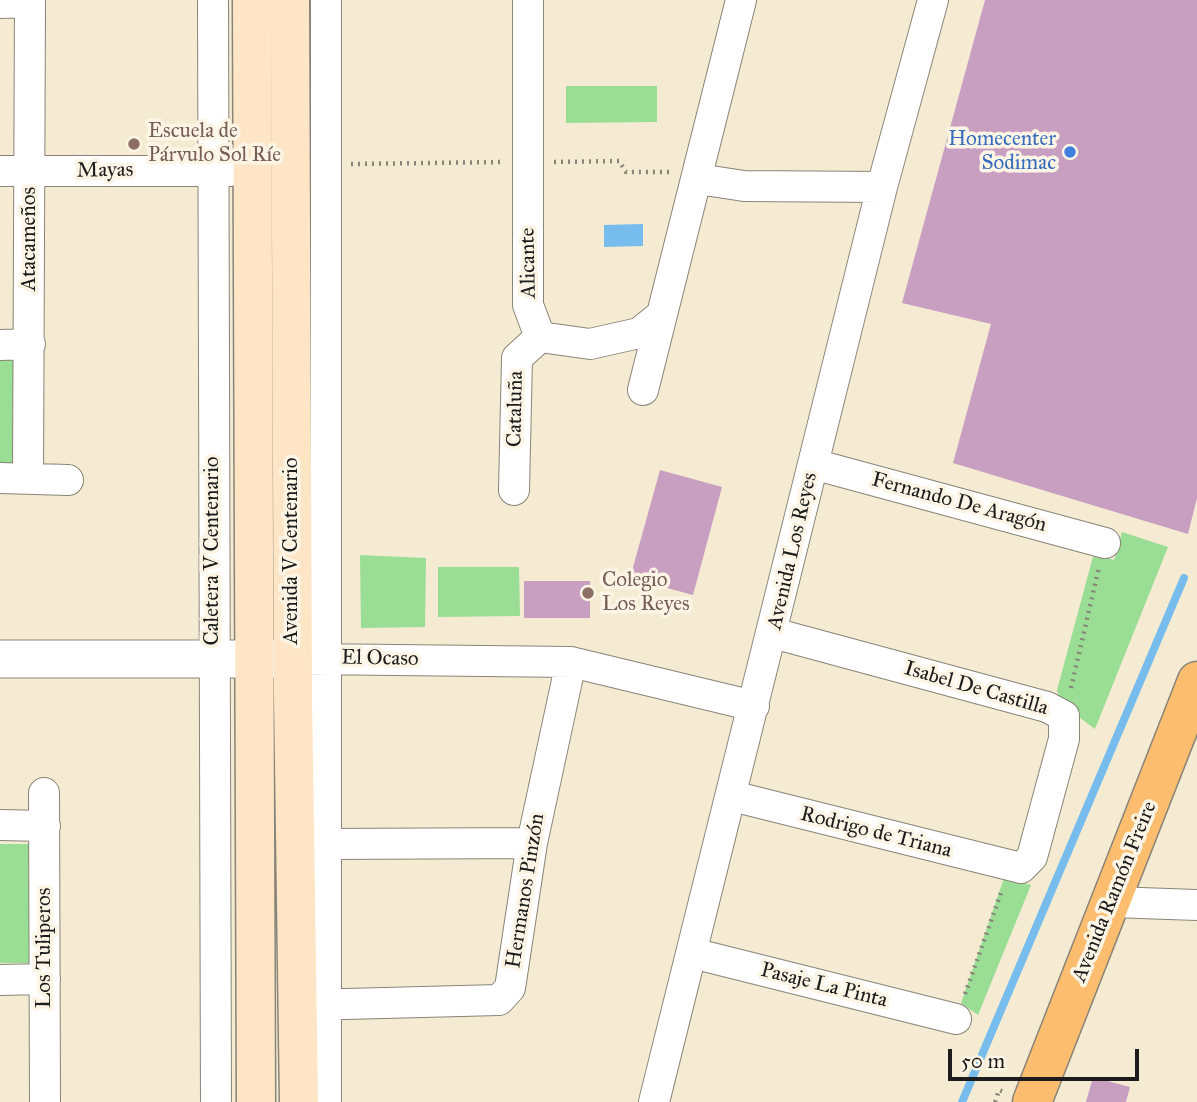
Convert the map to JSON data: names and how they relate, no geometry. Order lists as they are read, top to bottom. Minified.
{"streets":{"main road":["Avenida V Centenario","Avenida Ramón Freire"],"street":["Mayas","Atacameños","Alicante","Cataluña","Fernando De Aragón","Caletera V Centenario","Avenida Los Reyes","El Ocaso","Isabel De Castilla","Rodrigo de Triana","Hermanos Pinzón","Los Tuliperos","Pasaje La Pinta"]},"crossings":[["Mayas","Atacameños"],["Mayas","Caletera V Centenario"],["Mayas","Avenida V Centenario"],["Alicante","Cataluña"],["Fernando De Aragón","Avenida Los Reyes"],["Caletera V Centenario","El Ocaso"],["Avenida V Centenario","El Ocaso"],["Avenida V Centenario","Hermanos Pinzón"],["Avenida Los Reyes","El Ocaso"],["Avenida Los Reyes","Isabel De Castilla"],["Avenida Los Reyes","Rodrigo de Triana"],["Avenida Los Reyes","Pasaje La Pinta"],["El Ocaso","Hermanos Pinzón"],["Isabel De Castilla","Rodrigo de Triana"]],"places":["Escuela de Párvulo Sol Ríe","Homecenter Sodimac","Colegio Los Reyes"],"scale_bar":"50 m"}
